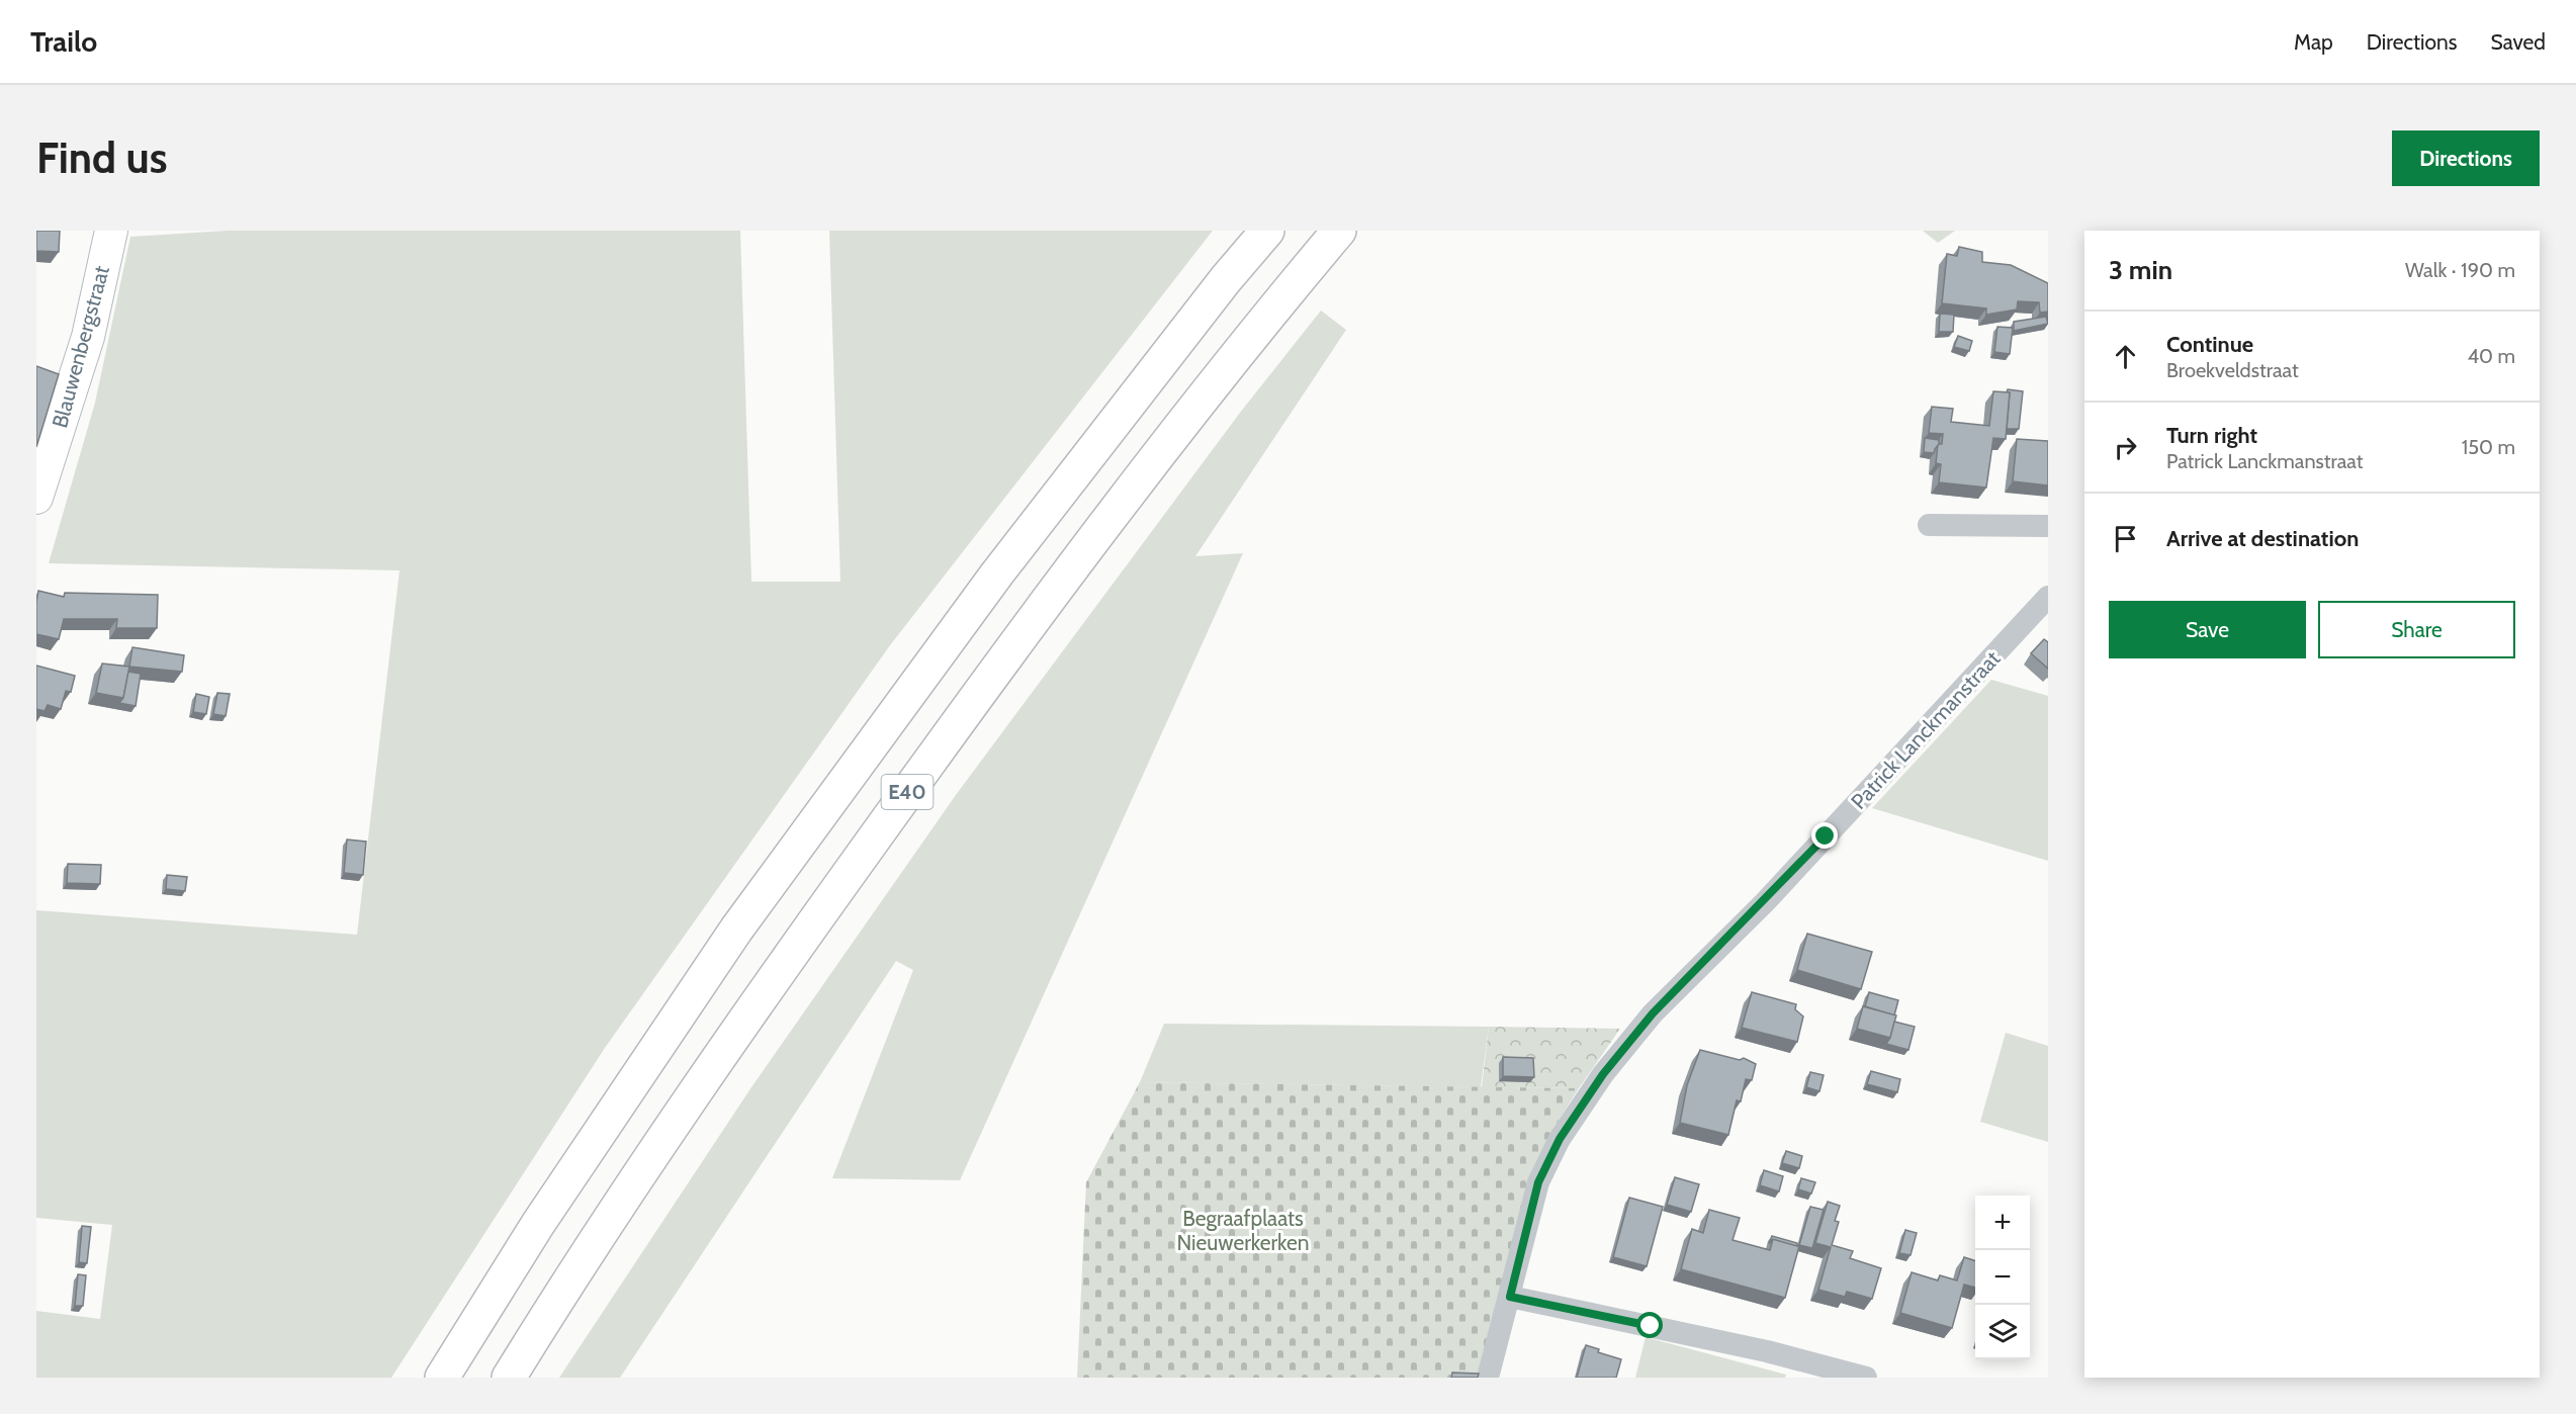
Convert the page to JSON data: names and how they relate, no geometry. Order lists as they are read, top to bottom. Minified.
{"streets":{"highway":["E40"],"street":["Blauwenbergstraat","Patrick Lanckmanstraat"]},"parks":["Begraafplaats Nieuwerkerken"],"page":{"header":"Trailo","nav":["Map","Directions","Saved"],"buttons":["Directions",["Save","Share"]],"title":"Find us","heading":["3 min","Walk · 190 m"],"list":[["Continue","Broekveldstraat","40 m"],["Turn right","Patrick Lanckmanstraat","150 m"],"Arrive at destination"],"map_buttons":["+","−"]}}
